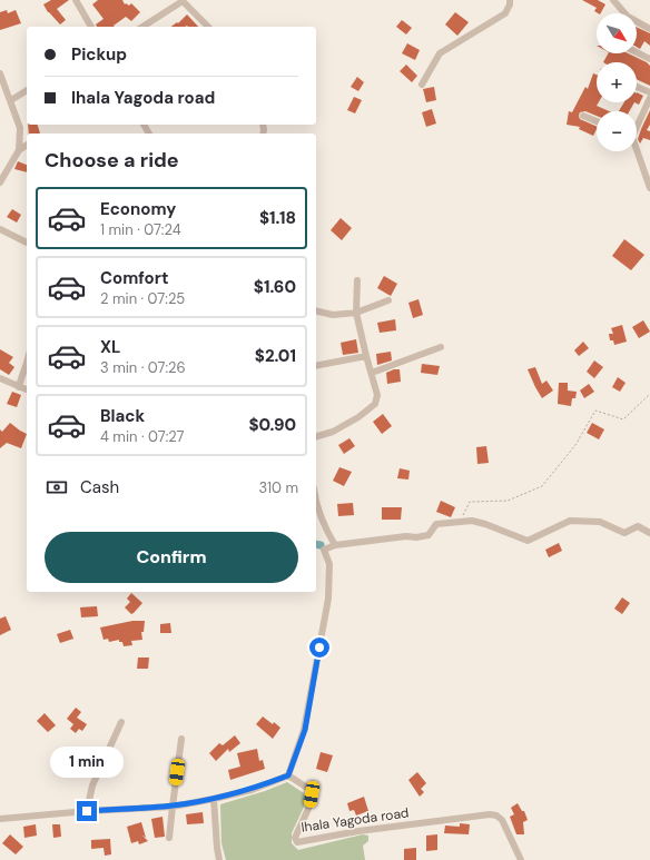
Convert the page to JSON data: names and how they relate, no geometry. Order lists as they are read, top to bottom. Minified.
{"streets":{"street":["Ihala Yagoda road"]},"north":"bottom right","page":{"map_buttons":["+","−"],"banner":["Pickup","Ihala Yagoda road"],"heading":"Choose a ride","list":[{"name":"Economy","note":"1 min · 07:24","value":"$1.18"},{"name":"Comfort","note":"2 min · 07:25","value":"$1.60"},{"name":"XL","note":"3 min · 07:26","value":"$2.01"},{"name":"Black","note":"4 min · 07:27","value":"$0.90"}],"pay":["Cash","310 m"],"buttons":"Confirm","bubble":"1 min"}}
